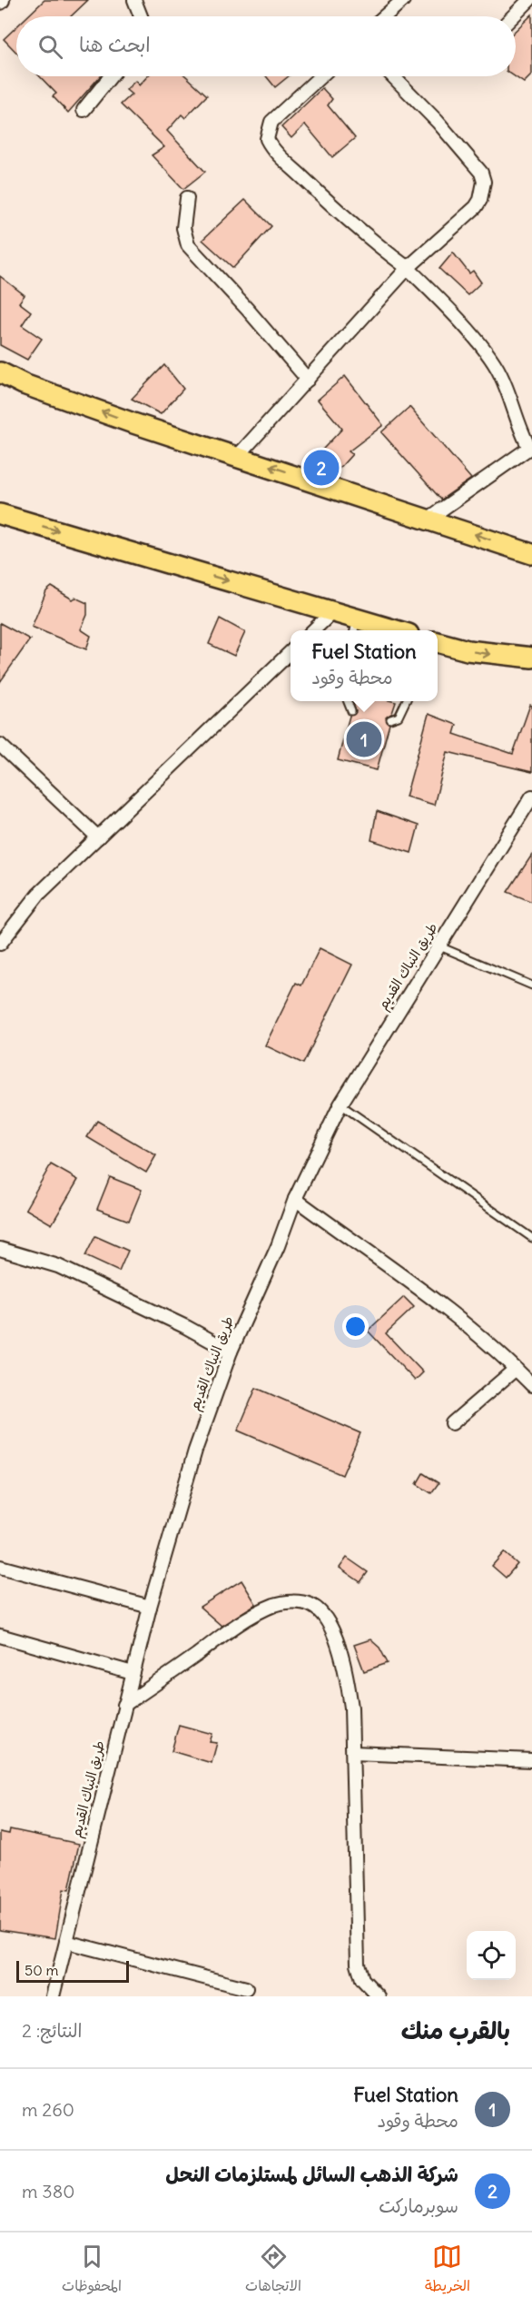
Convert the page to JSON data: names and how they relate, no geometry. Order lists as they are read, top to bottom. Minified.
{"streets":{"street":["طريق النباك القديم"]},"scale_bar":"50 m","page":{"search":"ابحث هنا","pins":["2","1"],"popup":["Fuel Station","محطة وقود"],"scale":"50 m","heading":["بالقرب منك","النتائج: 2"],"list":[{"mark":"1","name":"Fuel Station","note":"محطة وقود","value":"260 m"},{"mark":"2","name":"شركة الذهب السائل لمستلزمات النحل","note":"سوبرماركت","value":"380 m"}],"nav":["الخريطة","الاتجاهات","المحفوظات"]}}
